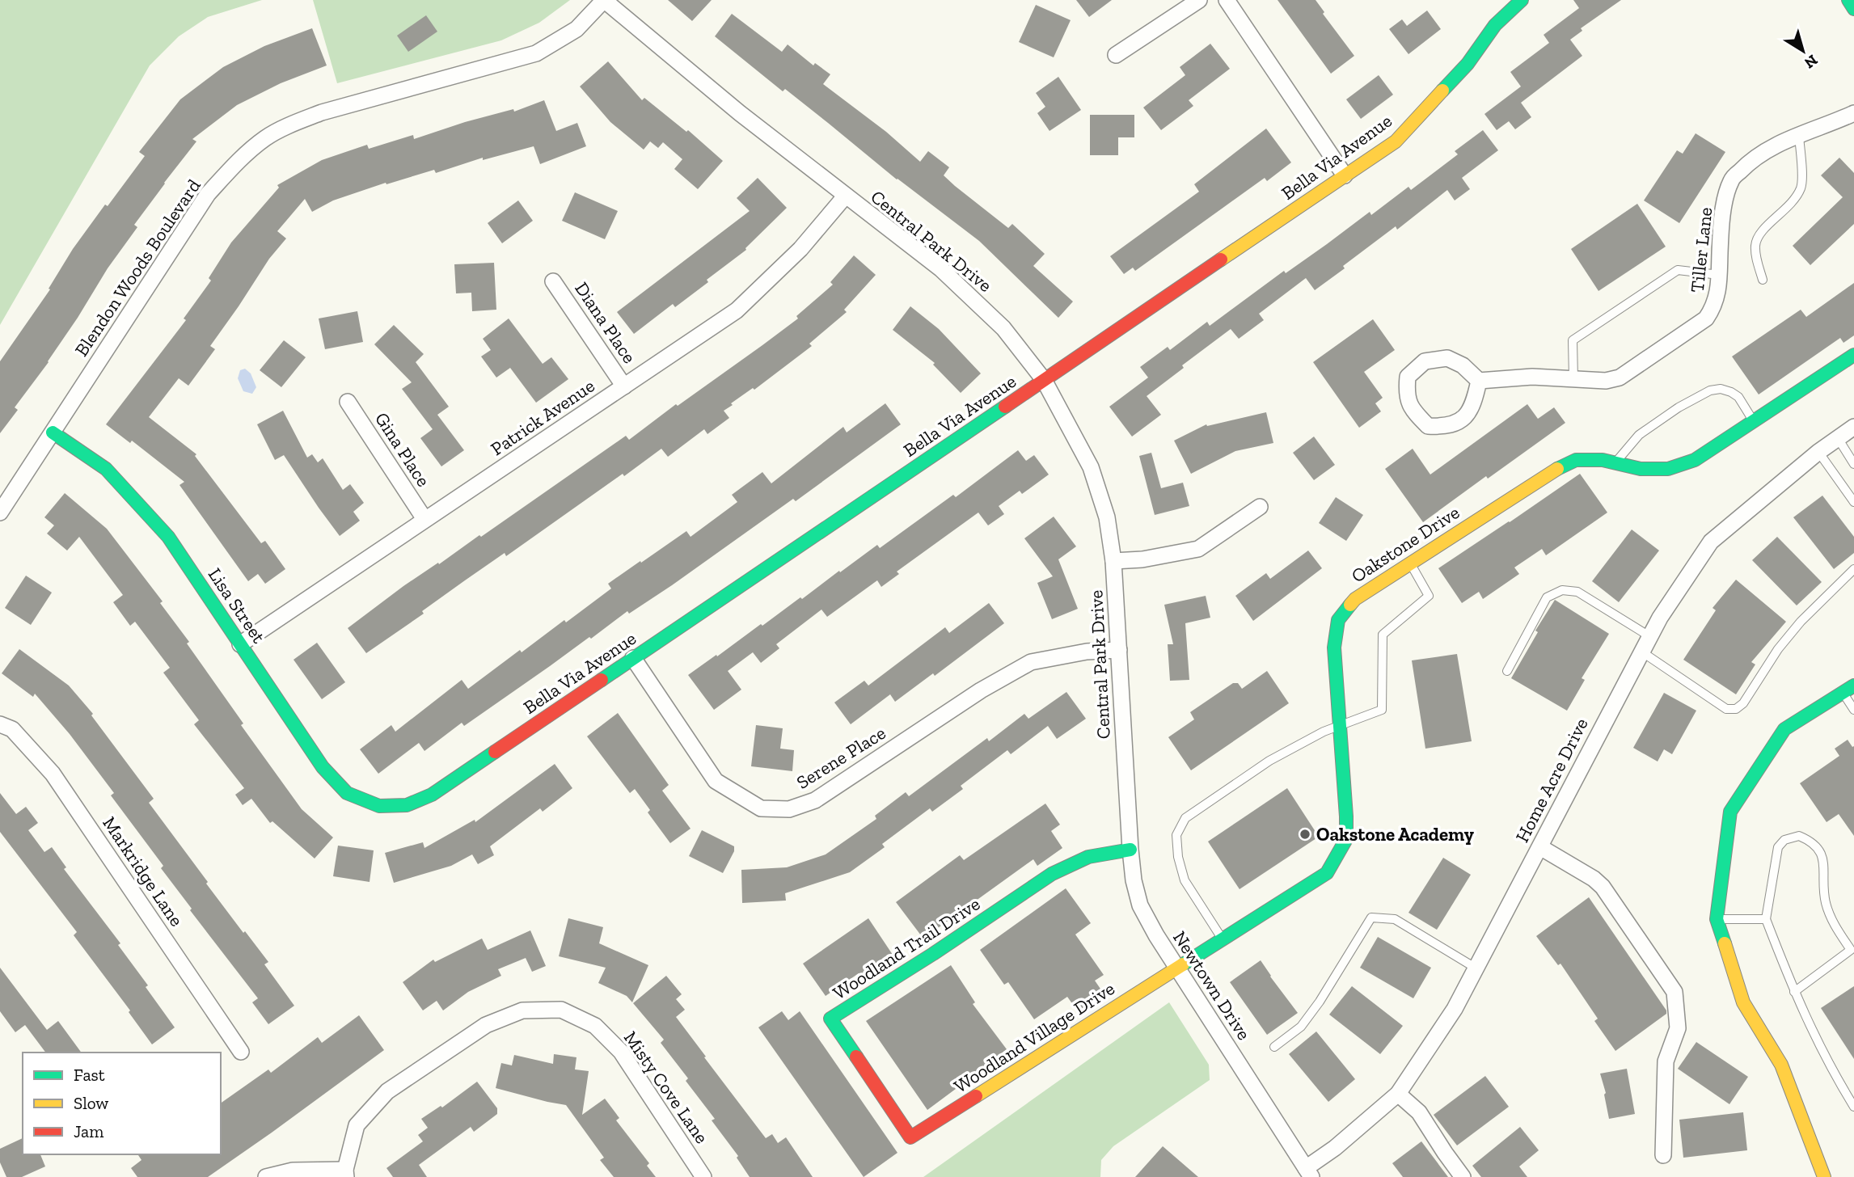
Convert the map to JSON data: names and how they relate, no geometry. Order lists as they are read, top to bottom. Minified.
{"streets":{"street":["Bella Via Avenue","Central Park Drive","Tiller Lane","Blendon Woods Boulevard","Diana Place","Patrick Avenue","Gina Place","Oakstone Drive","Lisa Street","Serene Place","Home Acre Drive","Markridge Lane","Woodland Trail Drive","Newtown Drive","Woodland Village Drive","Misty Cove Lane"]},"crossings":[["Bella Via Avenue","Central Park Drive"],["Bella Via Avenue","Lisa Street"],["Bella Via Avenue","Serene Place"],["Central Park Drive","Blendon Woods Boulevard"],["Central Park Drive","Patrick Avenue"],["Central Park Drive","Serene Place"],["Central Park Drive","Newtown Drive"],["Blendon Woods Boulevard","Lisa Street"],["Diana Place","Patrick Avenue"],["Patrick Avenue","Gina Place"],["Patrick Avenue","Lisa Street"],["Oakstone Drive","Newtown Drive"],["Oakstone Drive","Woodland Village Drive"],["Home Acre Drive","Newtown Drive"],["Woodland Trail Drive","Newtown Drive"],["Woodland Trail Drive","Woodland Village Drive"],["Newtown Drive","Woodland Village Drive"]],"places":["Oakstone Academy"],"legend":["Fast","Slow","Jam"],"north":"bottom right"}
